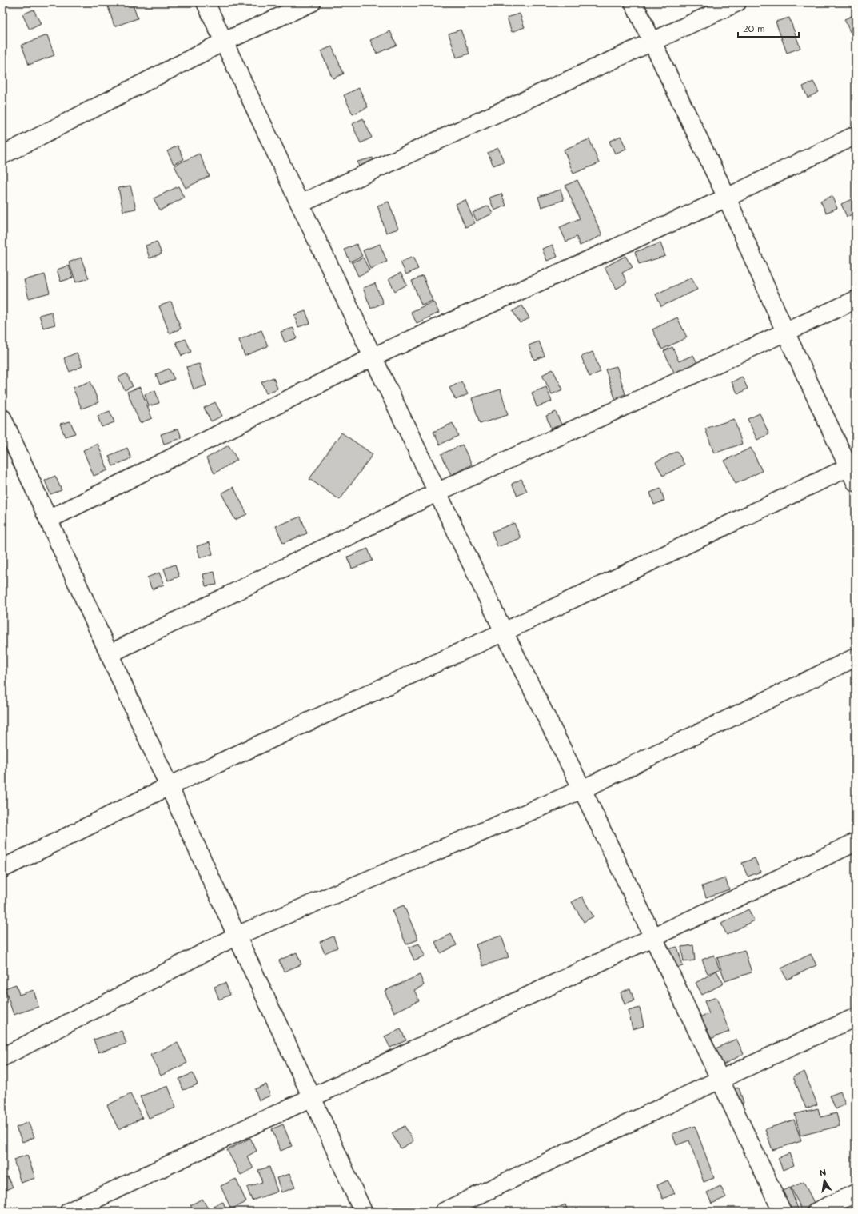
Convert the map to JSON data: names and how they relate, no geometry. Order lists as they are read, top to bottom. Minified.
{"scale_bar":"20 m","north":"top"}
